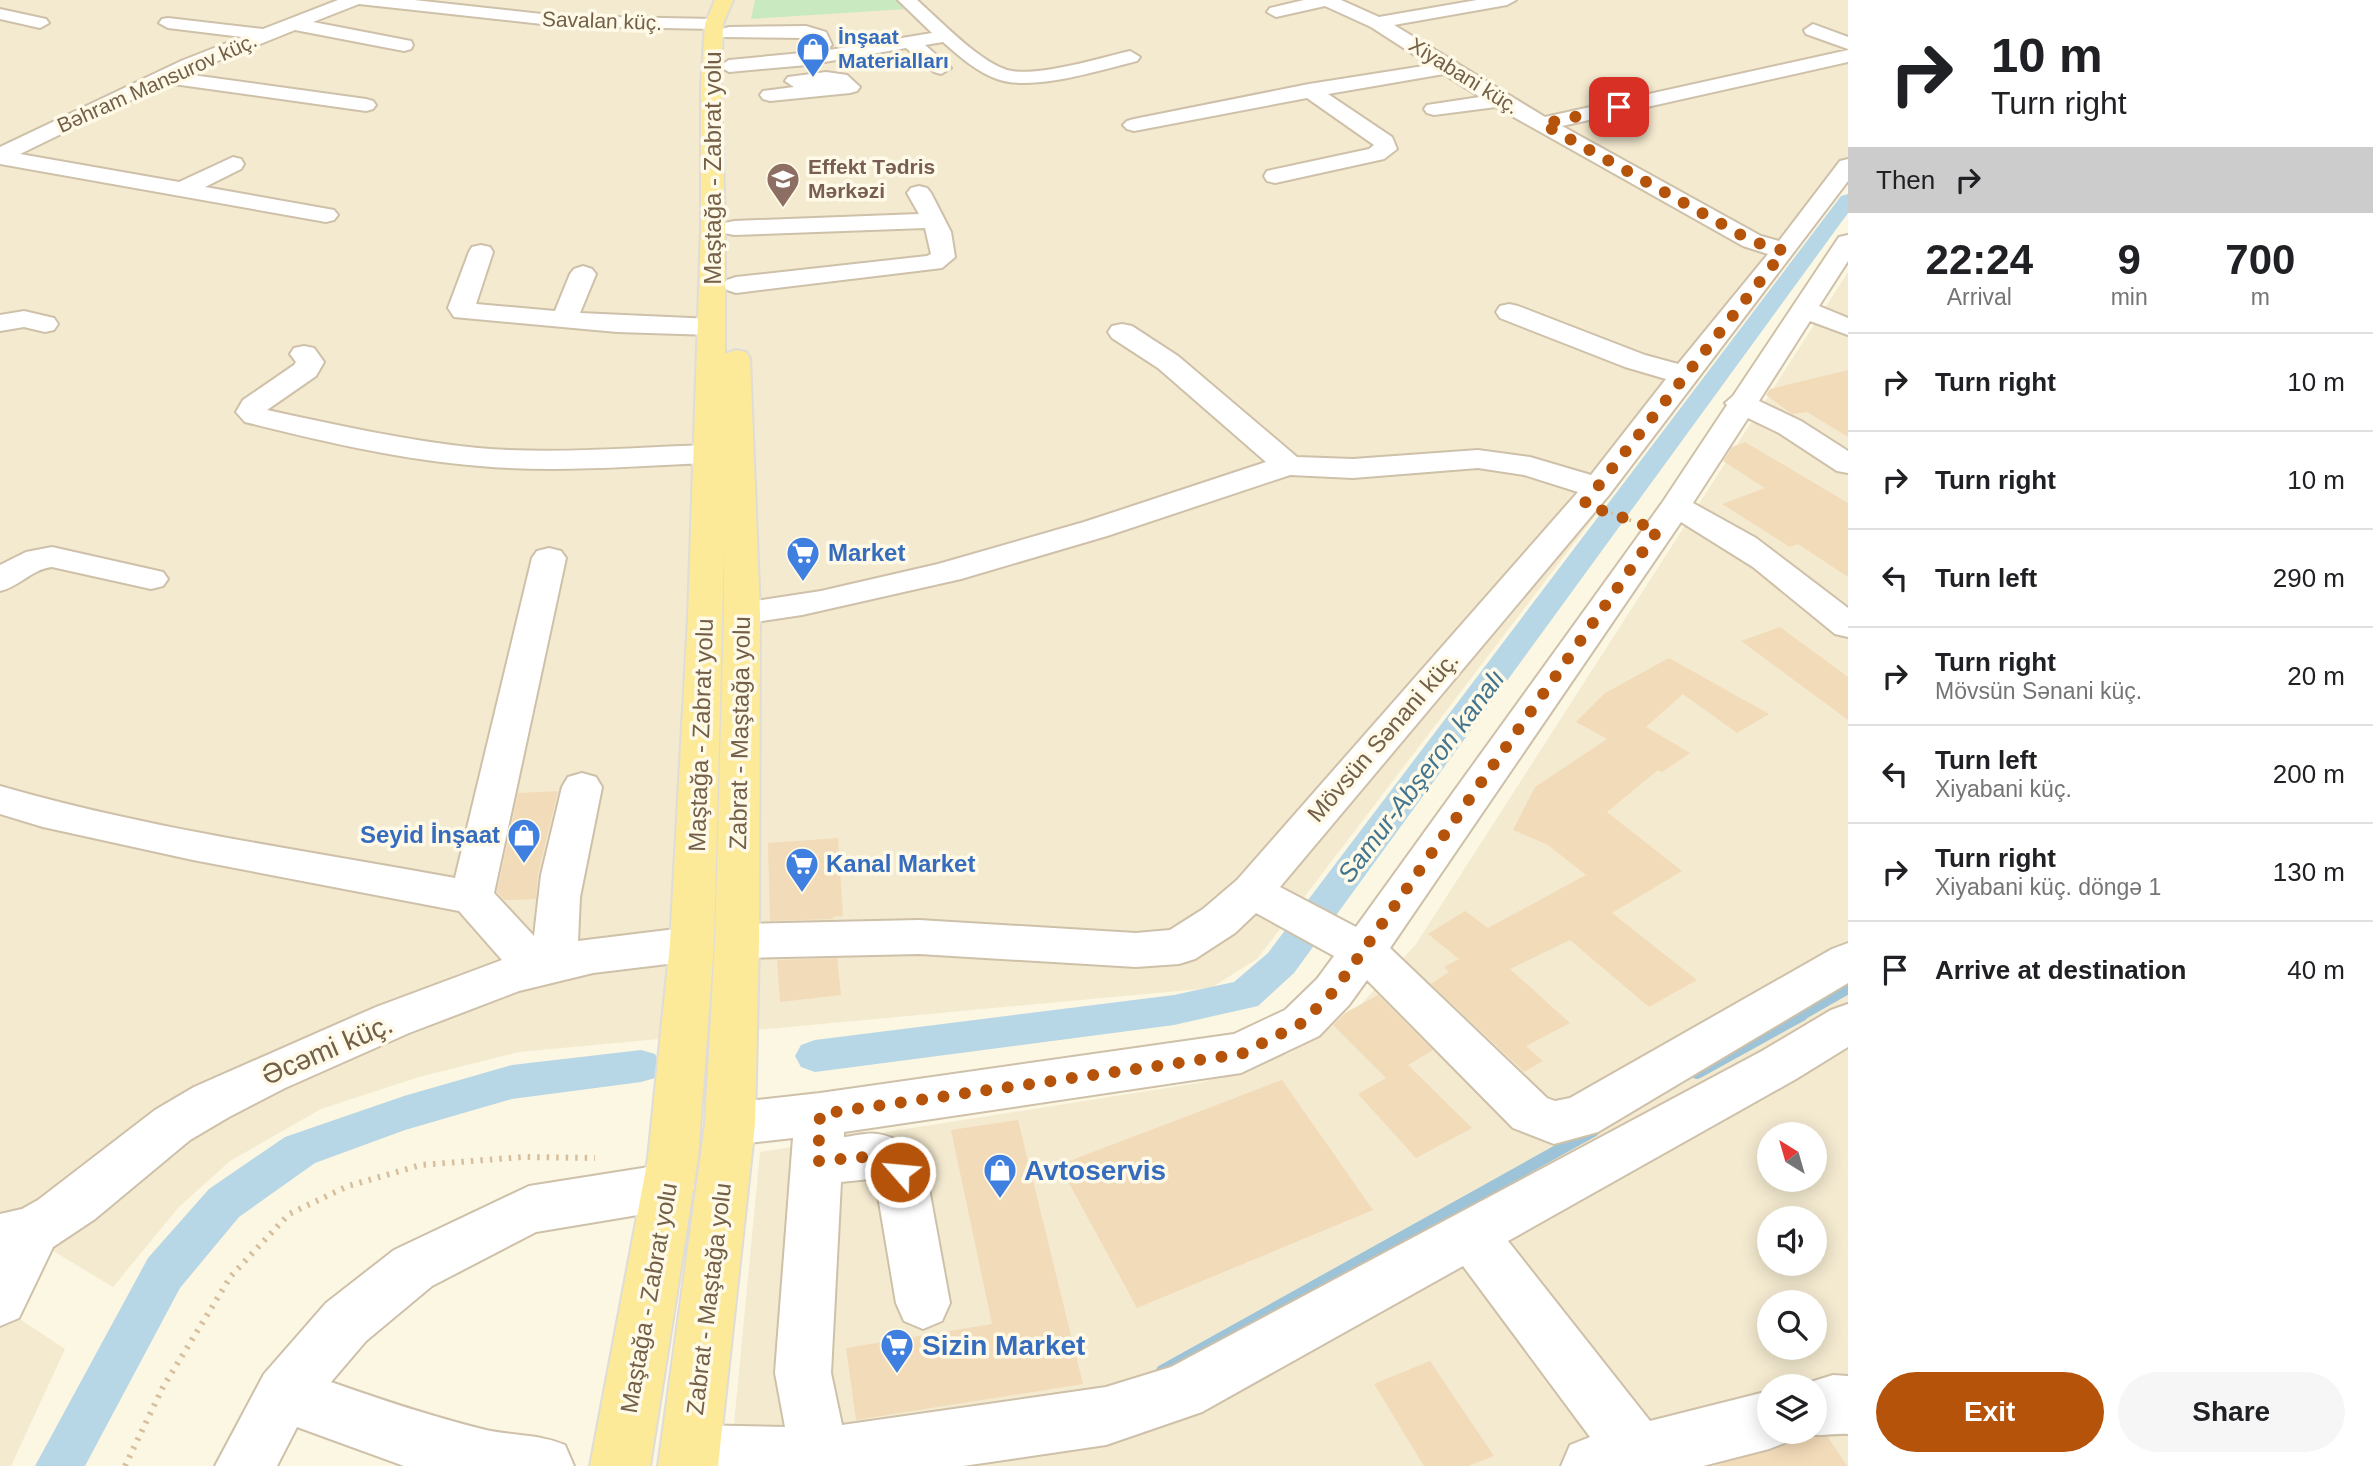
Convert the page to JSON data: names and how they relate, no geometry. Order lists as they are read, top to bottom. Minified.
{"streets":{"main road":["Maştağa - Zabrat yolu","Zabrat - Maştağa yolu"],"street":["Savalan küç.","Xiyabani küç.","Bəhram Mansurov küç.","Mövsün Sənani küç.","Əcəmi küç."]},"crossings":[["Savalan küç.","Maştağa - Zabrat yolu"],["Savalan küç.","Zabrat - Maştağa yolu"],["Xiyabani küç.","Mövsün Sənani küç."],["Maştağa - Zabrat yolu","Zabrat - Maştağa yolu"],["Maştağa - Zabrat yolu","Mövsün Sənani küç."],["Maştağa - Zabrat yolu","Əcəmi küç."],["Zabrat - Maştağa yolu","Mövsün Sənani küç."],["Zabrat - Maştağa yolu","Əcəmi küç."],["Mövsün Sənani küç.","Əcəmi küç."]],"water":["Samur-Abşeron kanalı"],"places":{"shop":["İnşaat Materialları","Seyid İnşaat","Avtoservis"],"school or university":["Effekt Tədris Mərkəzi"],"supermarket":["Market","Kanal Market","Sizin Market"]},"north":"top left","page":{"turn":["10 m","Turn right"],"then":"Then","eta":["22:24","Arrival","9","min","700","m"],"list":[{"name":"Turn right","value":"10 m"},{"name":"Turn right","value":"10 m"},{"name":"Turn left","value":"290 m"},{"name":"Turn right","note":"Mövsün Sənani küç.","value":"20 m"},{"name":"Turn left","note":"Xiyabani küç.","value":"200 m"},{"name":"Turn right","note":"Xiyabani küç. döngə 1","value":"130 m"},{"name":"Arrive at destination","value":"40 m"}],"buttons":["Exit","Share"]}}
